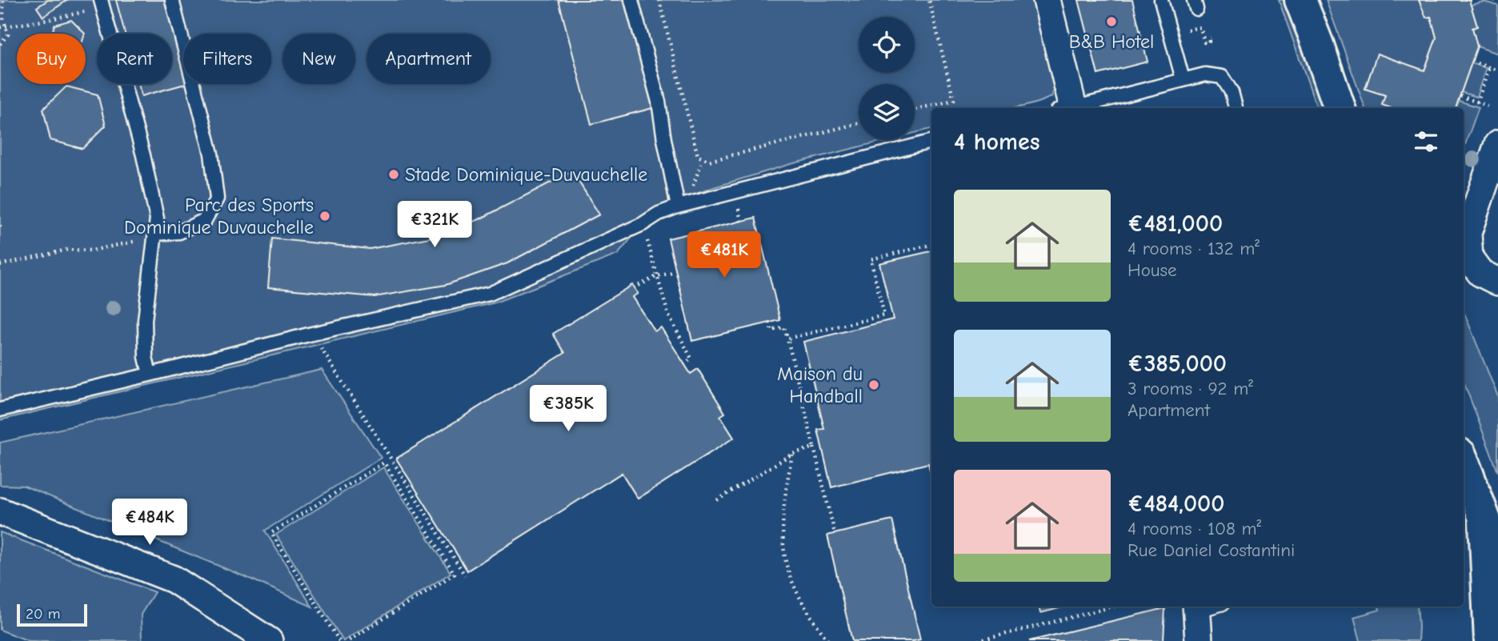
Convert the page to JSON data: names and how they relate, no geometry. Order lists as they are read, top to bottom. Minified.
{"places":["B&B Hotel","Stade Dominique-Duvauchelle","Parc des Sports Dominique Duvauchelle","Maison du Handball"],"scale_bar":"20 m","page":{"chip":["Buy","Rent","Filters","New","Apartment"],"heading":"4 homes","list":[{"name":"€481,000","note":"4 rooms · 132 m² · House"},{"name":"€385,000","note":"3 rooms · 92 m² · Apartment"},{"name":"€484,000","note":"4 rooms · 108 m² · Rue Daniel Costantini"}],"price":["€321K","€481K","€385K","€484K"],"scale":"20 m"}}
